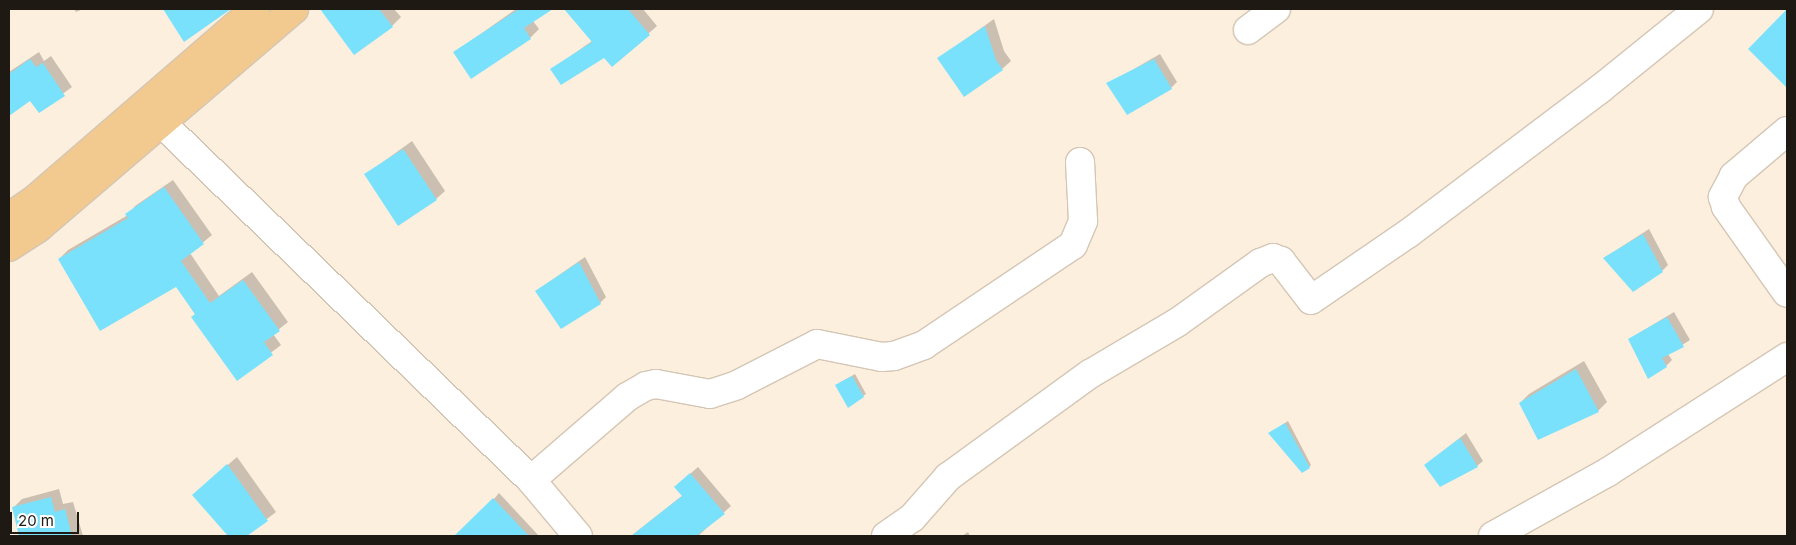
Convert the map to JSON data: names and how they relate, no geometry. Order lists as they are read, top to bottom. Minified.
{"scale_bar":"20 m"}
